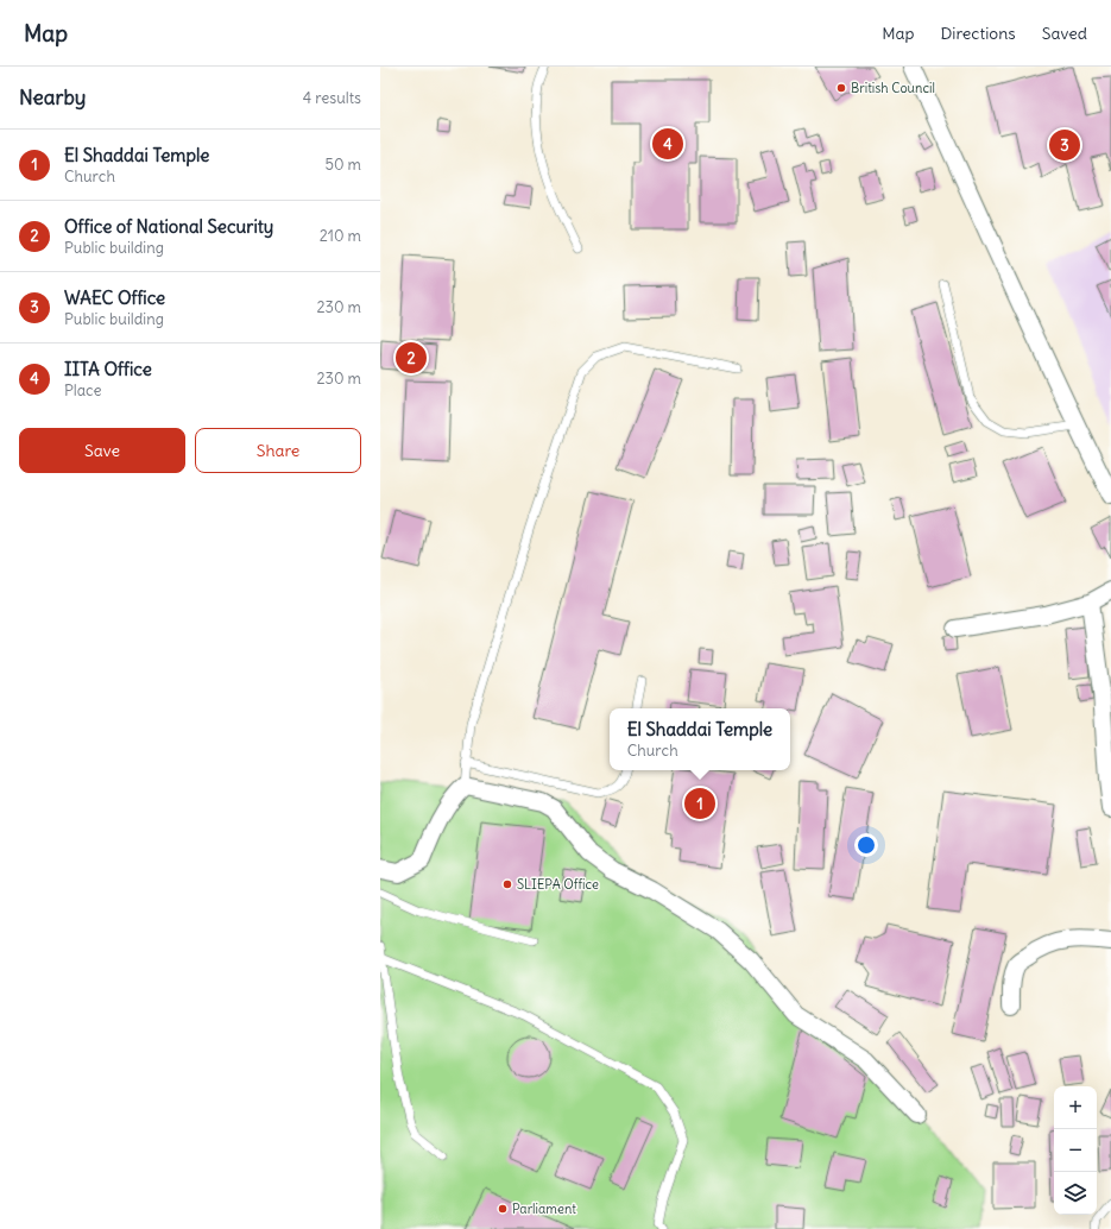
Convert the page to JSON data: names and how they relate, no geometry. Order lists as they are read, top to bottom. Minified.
{"places":["British Council","SLIEPA Office","Parliament"],"page":{"header":"Map","nav":["Map","Directions","Saved"],"heading":["Nearby","4 results"],"pins":["4","3","2","1"],"list":[{"mark":"1","name":"El Shaddai Temple","note":"Church","value":"50 m"},{"mark":"2","name":"Office of National Security","note":"Public building","value":"210 m"},{"mark":"3","name":"WAEC Office","note":"Public building","value":"230 m"},{"mark":"4","name":"IITA Office","note":"Place","value":"230 m"}],"buttons":["Save","Share"],"popup":["El Shaddai Temple","Church"],"map_buttons":["+","−"]}}
